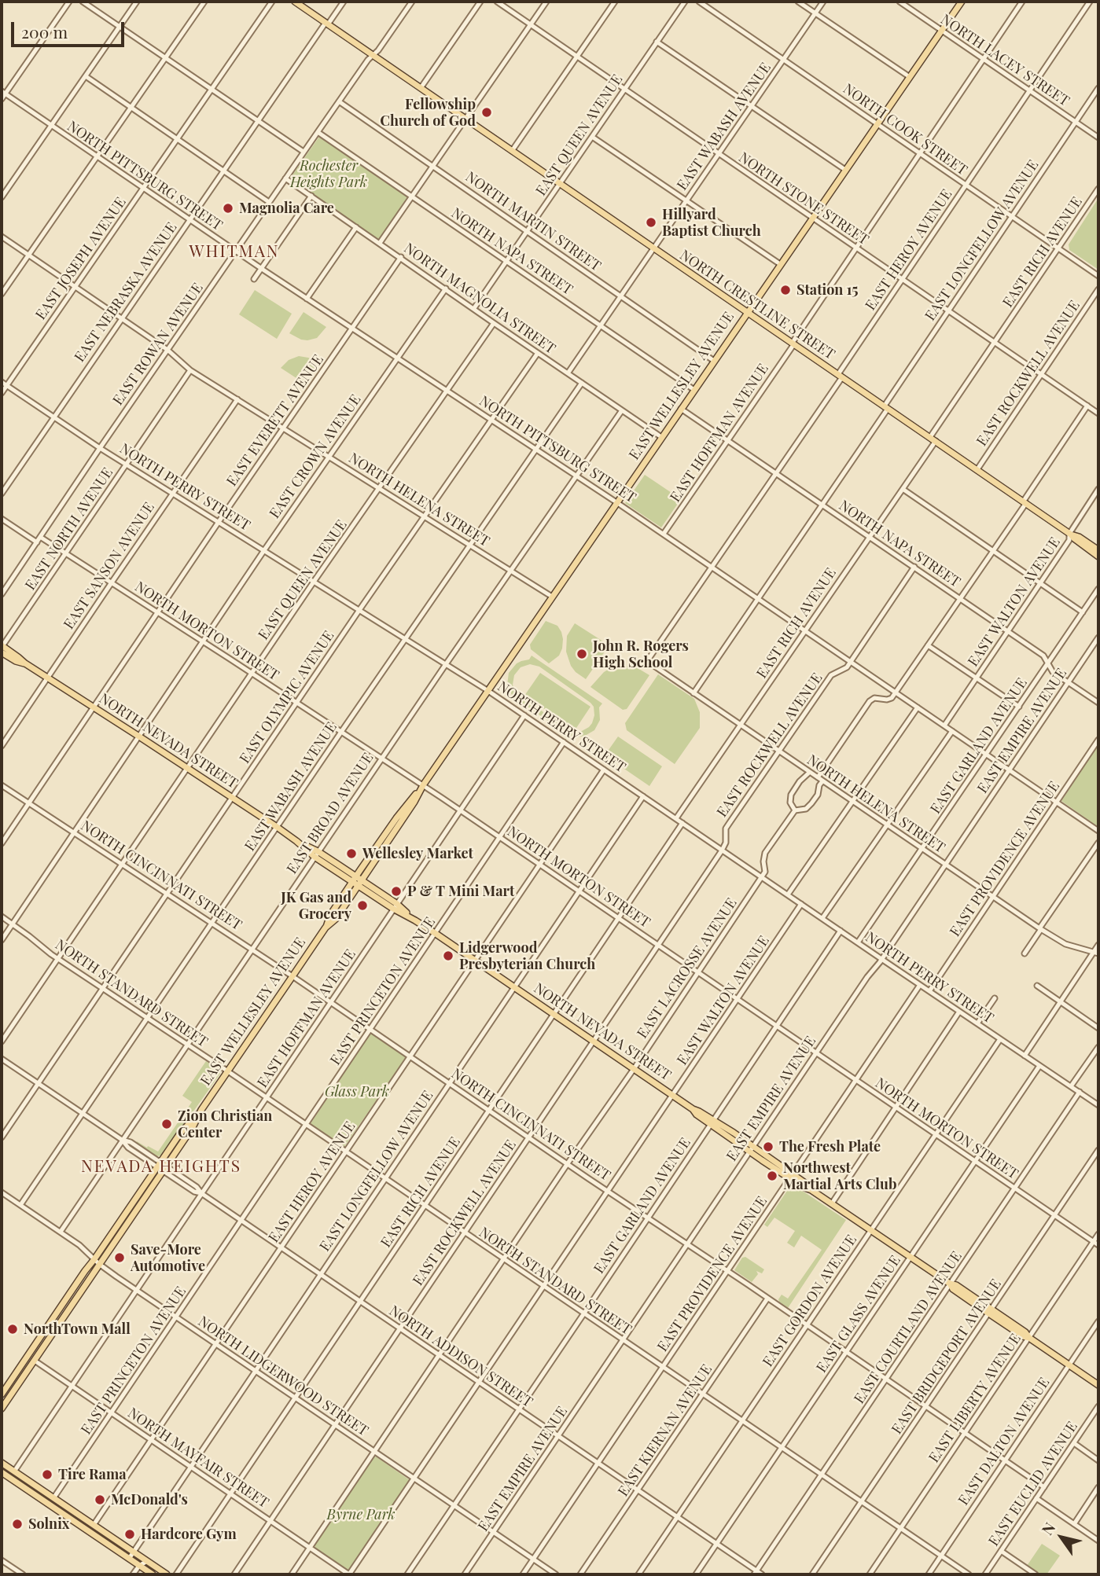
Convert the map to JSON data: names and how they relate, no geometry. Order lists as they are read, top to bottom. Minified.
{"streets":{"main road":["NORTH CRESTLINE STREET","EAST WELLESLEY AVENUE","NORTH NEVADA STREET"],"street":["NORTH LACEY STREET","EAST WABASH AVENUE","NORTH COOK STREET","EAST QUEEN AVENUE","NORTH PITTSBURG STREET","NORTH STONE STREET","NORTH MARTIN STREET","EAST LONGFELLOW AVENUE","EAST HEROY AVENUE","NORTH NAPA STREET","EAST RICH AVENUE","EAST JOSEPH AVENUE","EAST NEBRASKA AVENUE","NORTH MAGNOLIA STREET","EAST ROWAN AVENUE","EAST ROCKWELL AVENUE","EAST EVERETT AVENUE","EAST HOFFMAN AVENUE","EAST CROWN AVENUE","NORTH PERRY STREET","NORTH HELENA STREET","EAST NORTH AVENUE","EAST SANSON AVENUE","EAST WALTON AVENUE","NORTH MORTON STREET","EAST OLYMPIC AVENUE","EAST EMPIRE AVENUE","EAST GARLAND AVENUE","EAST BROAD AVENUE","EAST PROVIDENCE AVENUE","NORTH CINCINNATI STREET","EAST LACROSSE AVENUE","EAST PRINCETON AVENUE","NORTH STANDARD STREET","EAST GORDON AVENUE","EAST GLASS AVENUE","EAST COURTLAND AVENUE","NORTH ADDISON STREET","EAST BRIDGEPORT AVENUE","NORTH LIDGERWOOD STREET","EAST LIBERTY AVENUE","EAST KIERNAN AVENUE","EAST DALTON AVENUE","NORTH MAYFAIR STREET","EAST EUCLID AVENUE"]},"crossings":[["NORTH LACEY STREET","EAST LONGFELLOW AVENUE"],["NORTH LACEY STREET","EAST HEROY AVENUE"],["NORTH LACEY STREET","EAST WELLESLEY AVENUE"],["NORTH LACEY STREET","EAST HOFFMAN AVENUE"],["EAST WABASH AVENUE","NORTH COOK STREET"],["EAST WABASH AVENUE","NORTH PITTSBURG STREET"],["EAST WABASH AVENUE","NORTH STONE STREET"],["EAST WABASH AVENUE","NORTH MARTIN STREET"],["EAST WABASH AVENUE","NORTH NAPA STREET"],["EAST WABASH AVENUE","NORTH MAGNOLIA STREET"],["EAST WABASH AVENUE","NORTH CRESTLINE STREET"],["EAST WABASH AVENUE","NORTH PERRY STREET"],["EAST WABASH AVENUE","NORTH HELENA STREET"],["EAST WABASH AVENUE","NORTH MORTON STREET"],["EAST WABASH AVENUE","NORTH NEVADA STREET"],["EAST WABASH AVENUE","NORTH CINCINNATI STREET"],["EAST WABASH AVENUE","NORTH STANDARD STREET"],["EAST WABASH AVENUE","NORTH ADDISON STREET"],["EAST WABASH AVENUE","NORTH LIDGERWOOD STREET"],["NORTH COOK STREET","EAST LONGFELLOW AVENUE"],["NORTH COOK STREET","EAST HEROY AVENUE"],["NORTH COOK STREET","EAST RICH AVENUE"],["NORTH COOK STREET","EAST WELLESLEY AVENUE"],["NORTH COOK STREET","EAST HOFFMAN AVENUE"],["EAST QUEEN AVENUE","NORTH PITTSBURG STREET"],["EAST QUEEN AVENUE","NORTH STONE STREET"],["EAST QUEEN AVENUE","NORTH MARTIN STREET"],["EAST QUEEN AVENUE","NORTH NAPA STREET"],["EAST QUEEN AVENUE","NORTH MAGNOLIA STREET"],["EAST QUEEN AVENUE","NORTH CRESTLINE STREET"],["EAST QUEEN AVENUE","NORTH PERRY STREET"],["EAST QUEEN AVENUE","NORTH HELENA STREET"],["EAST QUEEN AVENUE","NORTH MORTON STREET"],["EAST QUEEN AVENUE","NORTH NEVADA STREET"],["EAST QUEEN AVENUE","NORTH CINCINNATI STREET"],["EAST QUEEN AVENUE","NORTH STANDARD STREET"],["NORTH PITTSBURG STREET","EAST LONGFELLOW AVENUE"],["NORTH PITTSBURG STREET","EAST HEROY AVENUE"],["NORTH PITTSBURG STREET","EAST RICH AVENUE"],["NORTH PITTSBURG STREET","EAST JOSEPH AVENUE"],["NORTH PITTSBURG STREET","EAST NEBRASKA AVENUE"],["NORTH PITTSBURG STREET","EAST ROWAN AVENUE"],["NORTH PITTSBURG STREET","EAST ROCKWELL AVENUE"],["NORTH PITTSBURG STREET","EAST WELLESLEY AVENUE"],["NORTH PITTSBURG STREET","EAST EVERETT AVENUE"],["NORTH PITTSBURG STREET","EAST HOFFMAN AVENUE"],["NORTH PITTSBURG STREET","EAST CROWN AVENUE"],["NORTH PITTSBURG STREET","EAST WALTON AVENUE"],["NORTH PITTSBURG STREET","EAST OLYMPIC AVENUE"],["NORTH PITTSBURG STREET","EAST EMPIRE AVENUE"],["NORTH PITTSBURG STREET","EAST GARLAND AVENUE"],["NORTH PITTSBURG STREET","EAST BROAD AVENUE"],["NORTH PITTSBURG STREET","EAST PROVIDENCE AVENUE"],["NORTH STONE STREET","EAST LONGFELLOW AVENUE"],["NORTH STONE STREET","EAST HEROY AVENUE"],["NORTH STONE STREET","EAST RICH AVENUE"],["NORTH STONE STREET","EAST ROCKWELL AVENUE"],["NORTH STONE STREET","EAST WELLESLEY AVENUE"],["NORTH STONE STREET","EAST HOFFMAN AVENUE"],["NORTH MARTIN STREET","EAST ROWAN AVENUE"],["NORTH MARTIN STREET","EAST WELLESLEY AVENUE"],["EAST LONGFELLOW AVENUE","NORTH NAPA STREET"],["EAST LONGFELLOW AVENUE","NORTH CRESTLINE STREET"],["EAST LONGFELLOW AVENUE","NORTH PERRY STREET"],["EAST LONGFELLOW AVENUE","NORTH HELENA STREET"],["EAST LONGFELLOW AVENUE","NORTH MORTON STREET"],["EAST LONGFELLOW AVENUE","NORTH NEVADA STREET"],["EAST LONGFELLOW AVENUE","NORTH CINCINNATI STREET"],["EAST LONGFELLOW AVENUE","NORTH STANDARD STREET"],["EAST LONGFELLOW AVENUE","NORTH ADDISON STREET"],["EAST LONGFELLOW AVENUE","NORTH LIDGERWOOD STREET"],["EAST LONGFELLOW AVENUE","NORTH MAYFAIR STREET"],["EAST HEROY AVENUE","NORTH NAPA STREET"],["EAST HEROY AVENUE","NORTH CRESTLINE STREET"],["EAST HEROY AVENUE","NORTH PERRY STREET"],["EAST HEROY AVENUE","NORTH HELENA STREET"],["EAST HEROY AVENUE","NORTH MORTON STREET"],["EAST HEROY AVENUE","NORTH NEVADA STREET"],["EAST HEROY AVENUE","NORTH CINCINNATI STREET"],["EAST HEROY AVENUE","NORTH STANDARD STREET"],["EAST HEROY AVENUE","NORTH ADDISON STREET"],["EAST HEROY AVENUE","NORTH LIDGERWOOD STREET"],["EAST HEROY AVENUE","NORTH MAYFAIR STREET"],["NORTH NAPA STREET","EAST RICH AVENUE"],["NORTH NAPA STREET","EAST ROWAN AVENUE"],["NORTH NAPA STREET","EAST ROCKWELL AVENUE"],["NORTH NAPA STREET","EAST WELLESLEY AVENUE"],["NORTH NAPA STREET","EAST HOFFMAN AVENUE"],["NORTH NAPA STREET","EAST WALTON AVENUE"],["NORTH NAPA STREET","EAST EMPIRE AVENUE"],["NORTH NAPA STREET","EAST GARLAND AVENUE"],["EAST RICH AVENUE","NORTH CRESTLINE STREET"],["EAST RICH AVENUE","NORTH PERRY STREET"],["EAST RICH AVENUE","NORTH HELENA STREET"],["EAST RICH AVENUE","NORTH MORTON STREET"],["EAST RICH AVENUE","NORTH NEVADA STREET"],["EAST RICH AVENUE","NORTH CINCINNATI STREET"],["EAST RICH AVENUE","NORTH STANDARD STREET"],["EAST RICH AVENUE","NORTH ADDISON STREET"],["EAST RICH AVENUE","NORTH LIDGERWOOD STREET"],["EAST RICH AVENUE","NORTH MAYFAIR STREET"],["EAST JOSEPH AVENUE","NORTH PERRY STREET"],["EAST JOSEPH AVENUE","NORTH HELENA STREET"],["EAST NEBRASKA AVENUE","NORTH CRESTLINE STREET"],["EAST NEBRASKA AVENUE","NORTH PERRY STREET"],["EAST NEBRASKA AVENUE","NORTH HELENA STREET"],["NORTH MAGNOLIA STREET","EAST ROWAN AVENUE"],["NORTH MAGNOLIA STREET","EAST WELLESLEY AVENUE"],["NORTH MAGNOLIA STREET","EAST EVERETT AVENUE"],["NORTH MAGNOLIA STREET","EAST CROWN AVENUE"],["NORTH MAGNOLIA STREET","EAST OLYMPIC AVENUE"],["NORTH MAGNOLIA STREET","EAST BROAD AVENUE"],["NORTH CRESTLINE STREET","EAST ROWAN AVENUE"],["NORTH CRESTLINE STREET","EAST ROCKWELL AVENUE"],["NORTH CRESTLINE STREET","EAST WELLESLEY AVENUE"],["NORTH CRESTLINE STREET","EAST HOFFMAN AVENUE"],["NORTH CRESTLINE STREET","EAST WALTON AVENUE"],["EAST ROWAN AVENUE","NORTH PERRY STREET"],["EAST ROWAN AVENUE","NORTH HELENA STREET"],["EAST ROWAN AVENUE","NORTH MORTON STREET"],["EAST ROCKWELL AVENUE","NORTH PERRY STREET"],["EAST ROCKWELL AVENUE","NORTH HELENA STREET"],["EAST ROCKWELL AVENUE","NORTH MORTON STREET"],["EAST ROCKWELL AVENUE","NORTH NEVADA STREET"],["EAST ROCKWELL AVENUE","NORTH CINCINNATI STREET"],["EAST ROCKWELL AVENUE","NORTH STANDARD STREET"],["EAST ROCKWELL AVENUE","NORTH ADDISON STREET"],["EAST ROCKWELL AVENUE","NORTH LIDGERWOOD STREET"],["EAST ROCKWELL AVENUE","NORTH MAYFAIR STREET"],["EAST WELLESLEY AVENUE","NORTH PERRY STREET"],["EAST WELLESLEY AVENUE","NORTH HELENA STREET"],["EAST WELLESLEY AVENUE","NORTH MORTON STREET"],["EAST WELLESLEY AVENUE","NORTH NEVADA STREET"],["EAST WELLESLEY AVENUE","NORTH CINCINNATI STREET"],["EAST WELLESLEY AVENUE","NORTH STANDARD STREET"],["EAST WELLESLEY AVENUE","NORTH ADDISON STREET"],["EAST WELLESLEY AVENUE","NORTH LIDGERWOOD STREET"],["EAST WELLESLEY AVENUE","NORTH MAYFAIR STREET"],["EAST EVERETT AVENUE","NORTH PERRY STREET"],["EAST EVERETT AVENUE","NORTH HELENA STREET"],["EAST EVERETT AVENUE","NORTH MORTON STREET"],["EAST EVERETT AVENUE","NORTH NEVADA STREET"],["EAST EVERETT AVENUE","NORTH CINCINNATI STREET"],["EAST HOFFMAN AVENUE","NORTH PERRY STREET"],["EAST HOFFMAN AVENUE","NORTH MORTON STREET"],["EAST HOFFMAN AVENUE","NORTH NEVADA STREET"],["EAST HOFFMAN AVENUE","NORTH CINCINNATI STREET"],["EAST HOFFMAN AVENUE","NORTH STANDARD STREET"],["EAST HOFFMAN AVENUE","NORTH ADDISON STREET"],["EAST HOFFMAN AVENUE","NORTH LIDGERWOOD STREET"],["EAST HOFFMAN AVENUE","NORTH MAYFAIR STREET"],["EAST CROWN AVENUE","NORTH PERRY STREET"],["EAST CROWN AVENUE","NORTH HELENA STREET"],["EAST CROWN AVENUE","NORTH MORTON STREET"],["EAST CROWN AVENUE","NORTH NEVADA STREET"],["EAST CROWN AVENUE","NORTH CINCINNATI STREET"],["EAST CROWN AVENUE","NORTH STANDARD STREET"],["NORTH PERRY STREET","EAST NORTH AVENUE"],["NORTH PERRY STREET","EAST SANSON AVENUE"],["NORTH PERRY STREET","EAST WALTON AVENUE"],["NORTH PERRY STREET","EAST OLYMPIC AVENUE"],["NORTH PERRY STREET","EAST EMPIRE AVENUE"],["NORTH PERRY STREET","EAST GARLAND AVENUE"],["NORTH PERRY STREET","EAST BROAD AVENUE"],["NORTH PERRY STREET","EAST PROVIDENCE AVENUE"],["NORTH PERRY STREET","EAST LACROSSE AVENUE"],["NORTH PERRY STREET","EAST PRINCETON AVENUE"],["NORTH PERRY STREET","EAST GORDON AVENUE"],["NORTH PERRY STREET","EAST GLASS AVENUE"],["NORTH PERRY STREET","EAST COURTLAND AVENUE"],["NORTH HELENA STREET","EAST NORTH AVENUE"],["NORTH HELENA STREET","EAST SANSON AVENUE"],["NORTH HELENA STREET","EAST OLYMPIC AVENUE"],["NORTH HELENA STREET","EAST EMPIRE AVENUE"],["NORTH HELENA STREET","EAST GARLAND AVENUE"],["NORTH HELENA STREET","EAST BROAD AVENUE"],["NORTH HELENA STREET","EAST PROVIDENCE AVENUE"],["NORTH HELENA STREET","EAST LACROSSE AVENUE"],["EAST NORTH AVENUE","NORTH MORTON STREET"],["EAST NORTH AVENUE","NORTH NEVADA STREET"],["EAST SANSON AVENUE","NORTH MORTON STREET"],["EAST SANSON AVENUE","NORTH NEVADA STREET"],["EAST WALTON AVENUE","NORTH MORTON STREET"],["EAST WALTON AVENUE","NORTH NEVADA STREET"],["EAST WALTON AVENUE","NORTH CINCINNATI STREET"],["EAST WALTON AVENUE","NORTH STANDARD STREET"],["EAST WALTON AVENUE","NORTH ADDISON STREET"],["EAST WALTON AVENUE","NORTH LIDGERWOOD STREET"],["EAST WALTON AVENUE","NORTH MAYFAIR STREET"],["NORTH MORTON STREET","EAST OLYMPIC AVENUE"],["NORTH MORTON STREET","EAST EMPIRE AVENUE"],["NORTH MORTON STREET","EAST GARLAND AVENUE"],["NORTH MORTON STREET","EAST BROAD AVENUE"],["NORTH MORTON STREET","EAST PROVIDENCE AVENUE"],["NORTH MORTON STREET","EAST LACROSSE AVENUE"],["NORTH MORTON STREET","EAST PRINCETON AVENUE"],["NORTH MORTON STREET","EAST GORDON AVENUE"],["NORTH MORTON STREET","EAST GLASS AVENUE"],["NORTH MORTON STREET","EAST COURTLAND AVENUE"],["NORTH MORTON STREET","EAST BRIDGEPORT AVENUE"],["NORTH MORTON STREET","EAST LIBERTY AVENUE"],["EAST OLYMPIC AVENUE","NORTH NEVADA STREET"],["EAST OLYMPIC AVENUE","NORTH CINCINNATI STREET"],["EAST OLYMPIC AVENUE","NORTH STANDARD STREET"],["EAST OLYMPIC AVENUE","NORTH ADDISON STREET"],["EAST EMPIRE AVENUE","NORTH NEVADA STREET"],["EAST EMPIRE AVENUE","NORTH CINCINNATI STREET"],["EAST EMPIRE AVENUE","NORTH STANDARD STREET"],["EAST EMPIRE AVENUE","NORTH ADDISON STREET"],["EAST EMPIRE AVENUE","NORTH LIDGERWOOD STREET"],["NORTH NEVADA STREET","EAST GARLAND AVENUE"],["NORTH NEVADA STREET","EAST BROAD AVENUE"],["NORTH NEVADA STREET","EAST PROVIDENCE AVENUE"],["NORTH NEVADA STREET","EAST LACROSSE AVENUE"],["NORTH NEVADA STREET","EAST PRINCETON AVENUE"],["NORTH NEVADA STREET","EAST GORDON AVENUE"],["NORTH NEVADA STREET","EAST GLASS AVENUE"],["NORTH NEVADA STREET","EAST COURTLAND AVENUE"],["NORTH NEVADA STREET","EAST BRIDGEPORT AVENUE"],["NORTH NEVADA STREET","EAST LIBERTY AVENUE"],["NORTH NEVADA STREET","EAST DALTON AVENUE"],["EAST GARLAND AVENUE","NORTH CINCINNATI STREET"],["EAST GARLAND AVENUE","NORTH STANDARD STREET"],["EAST GARLAND AVENUE","NORTH ADDISON STREET"],["EAST GARLAND AVENUE","NORTH LIDGERWOOD STREET"],["EAST BROAD AVENUE","NORTH CINCINNATI STREET"],["EAST BROAD AVENUE","NORTH STANDARD STREET"],["EAST BROAD AVENUE","NORTH ADDISON STREET"],["EAST BROAD AVENUE","NORTH LIDGERWOOD STREET"],["EAST PROVIDENCE AVENUE","NORTH CINCINNATI STREET"],["EAST PROVIDENCE AVENUE","NORTH STANDARD STREET"],["EAST PROVIDENCE AVENUE","NORTH ADDISON STREET"],["EAST PROVIDENCE AVENUE","NORTH LIDGERWOOD STREET"],["NORTH CINCINNATI STREET","EAST LACROSSE AVENUE"],["NORTH CINCINNATI STREET","EAST PRINCETON AVENUE"],["NORTH CINCINNATI STREET","EAST GORDON AVENUE"],["NORTH CINCINNATI STREET","EAST GLASS AVENUE"],["NORTH CINCINNATI STREET","EAST COURTLAND AVENUE"],["NORTH CINCINNATI STREET","EAST BRIDGEPORT AVENUE"],["NORTH CINCINNATI STREET","EAST LIBERTY AVENUE"],["NORTH CINCINNATI STREET","EAST KIERNAN AVENUE"],["NORTH CINCINNATI STREET","EAST DALTON AVENUE"],["NORTH CINCINNATI STREET","EAST EUCLID AVENUE"],["EAST LACROSSE AVENUE","NORTH STANDARD STREET"],["EAST LACROSSE AVENUE","NORTH ADDISON STREET"],["EAST LACROSSE AVENUE","NORTH LIDGERWOOD STREET"],["EAST LACROSSE AVENUE","NORTH MAYFAIR STREET"],["EAST PRINCETON AVENUE","NORTH STANDARD STREET"],["EAST PRINCETON AVENUE","NORTH ADDISON STREET"],["EAST PRINCETON AVENUE","NORTH LIDGERWOOD STREET"],["EAST PRINCETON AVENUE","NORTH MAYFAIR STREET"],["NORTH STANDARD STREET","EAST GORDON AVENUE"],["NORTH STANDARD STREET","EAST GLASS AVENUE"],["NORTH STANDARD STREET","EAST COURTLAND AVENUE"],["NORTH STANDARD STREET","EAST BRIDGEPORT AVENUE"],["NORTH STANDARD STREET","EAST LIBERTY AVENUE"],["NORTH STANDARD STREET","EAST KIERNAN AVENUE"],["NORTH STANDARD STREET","EAST DALTON AVENUE"],["EAST GORDON AVENUE","NORTH ADDISON STREET"],["EAST GLASS AVENUE","NORTH ADDISON STREET"],["EAST COURTLAND AVENUE","NORTH ADDISON STREET"],["NORTH ADDISON STREET","EAST KIERNAN AVENUE"]],"districts":["WHITMAN","NEVADA HEIGHTS"],"parks":["Rochester Heights Park","Glass Park","Byrne Park"],"places":["Fellowship Church of God","Magnolia Care","Hillyard Baptist Church","Station 15","John R. Rogers High School","Wellesley Market","P & T Mini Mart","JK Gas and Grocery","Lidgerwood Presbyterian Church","Zion Christian Center","The Fresh Plate","Northwest Martial Arts Club","Save-More Automotive","NorthTown Mall","Tire Rama","McDonald's","Solnix","Hardcore Gym"],"scale_bar":"200 m","north":"top left"}
